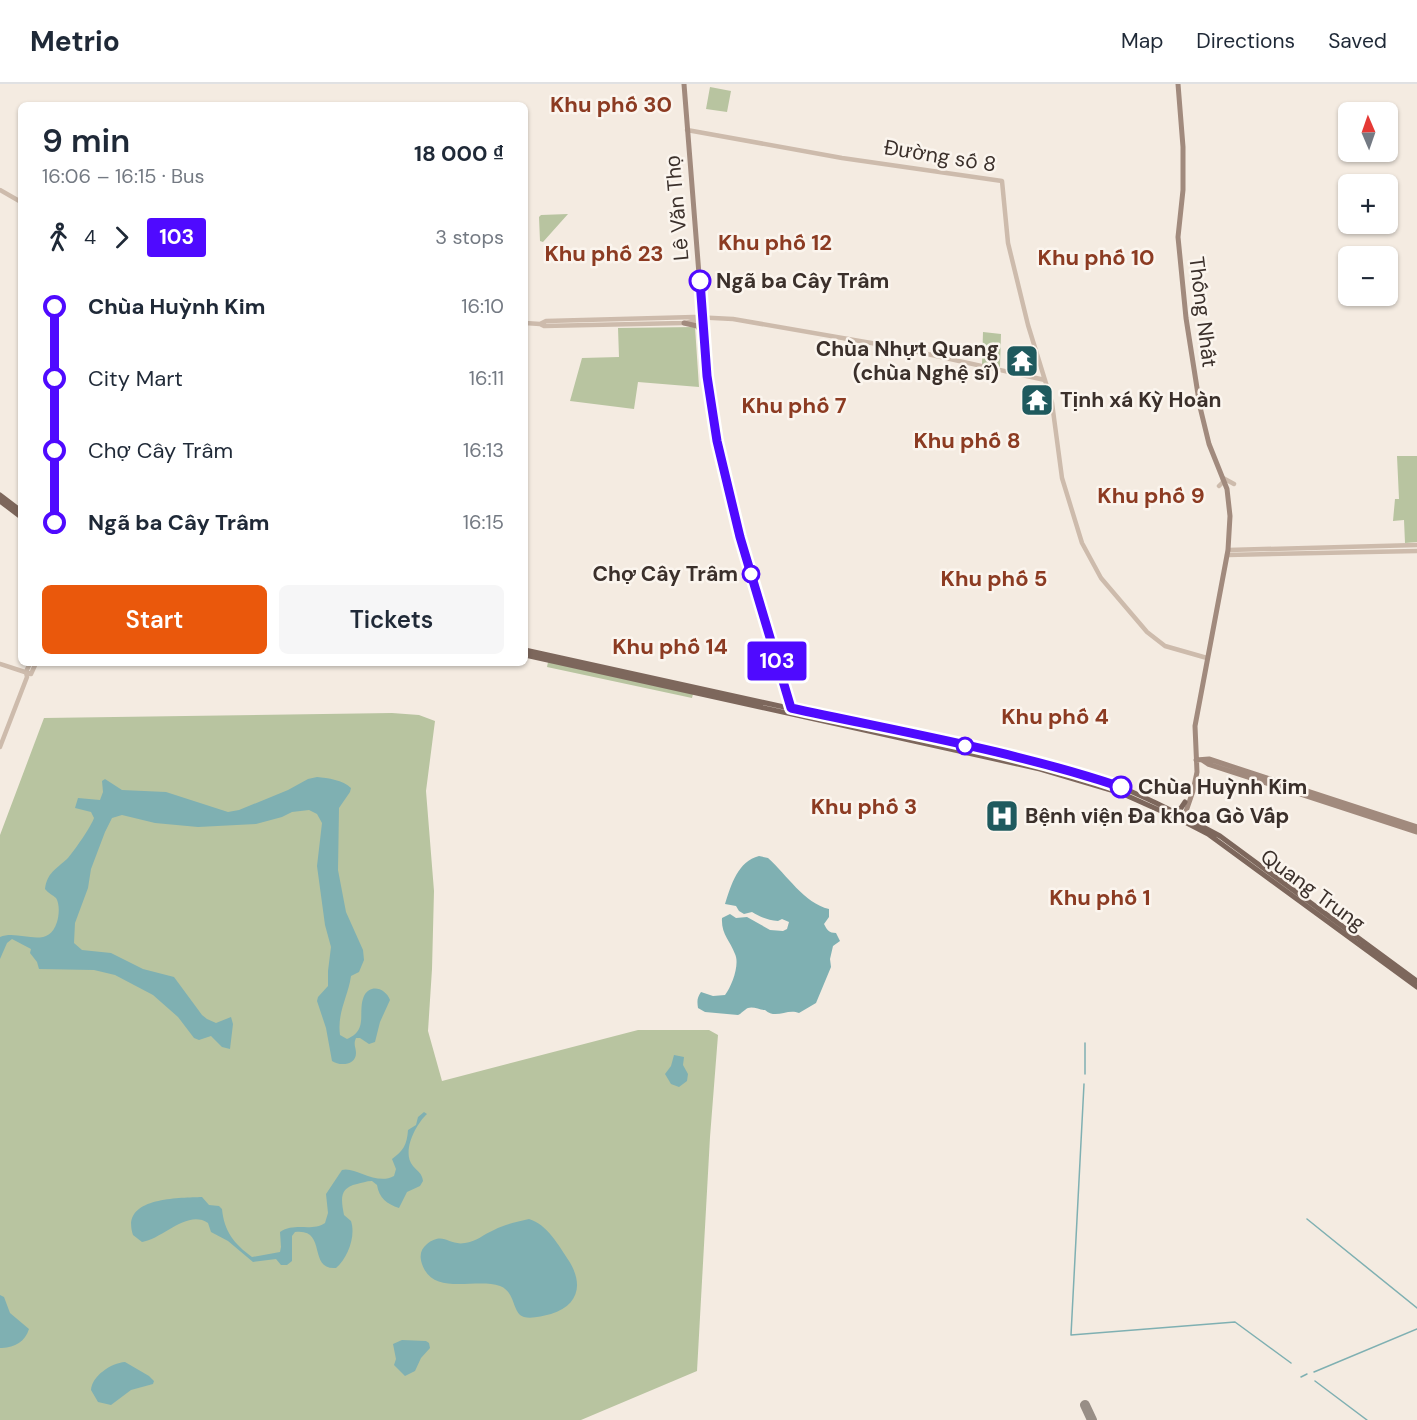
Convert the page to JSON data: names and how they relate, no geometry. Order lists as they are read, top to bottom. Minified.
{"streets":{"main road":["Lê Văn Thọ","Thống Nhất","Quang Trung"],"street":["Đường số 8"]},"crossings":[["Đường số 8","Lê Văn Thọ"],["Đường số 8","Thống Nhất"],["Lê Văn Thọ","Quang Trung"],["Thống Nhất","Quang Trung"]],"districts":["Khu phố 30","Khu phố 12","Khu phố 23","Khu phố 10","Khu phố 7","Khu phố 8","Khu phố 9","Khu phố 5","Khu phố 14","Khu phố 4","Khu phố 3","Khu phố 1"],"places":{"other":["Ngã ba Cây Trâm","Chợ Cây Trâm","Chùa Huỳnh Kim"],"temple":["Chùa Nhựt Quang (chùa Nghệ sĩ)","Tịnh xá Kỳ Hoàn"],"hospital":["Bệnh viện Đa khoa Gò Vấp"]},"lines":["bus line 103"],"north":"top","page":{"header":"Metrio","nav":["Map","Directions","Saved"],"on_map":"103","map_buttons":["+","−"],"heading":["9 min","16:06 – 16:15 · Bus","18 000 ₫"],"legs":["4","103","3 stops"],"list":[{"name":"Chùa Huỳnh Kim","value":"16:10"},{"name":"City Mart","value":"16:11"},{"name":"Chợ Cây Trâm","value":"16:13"},{"name":"Ngã ba Cây Trâm","value":"16:15"}],"buttons":["Start","Tickets"]}}
